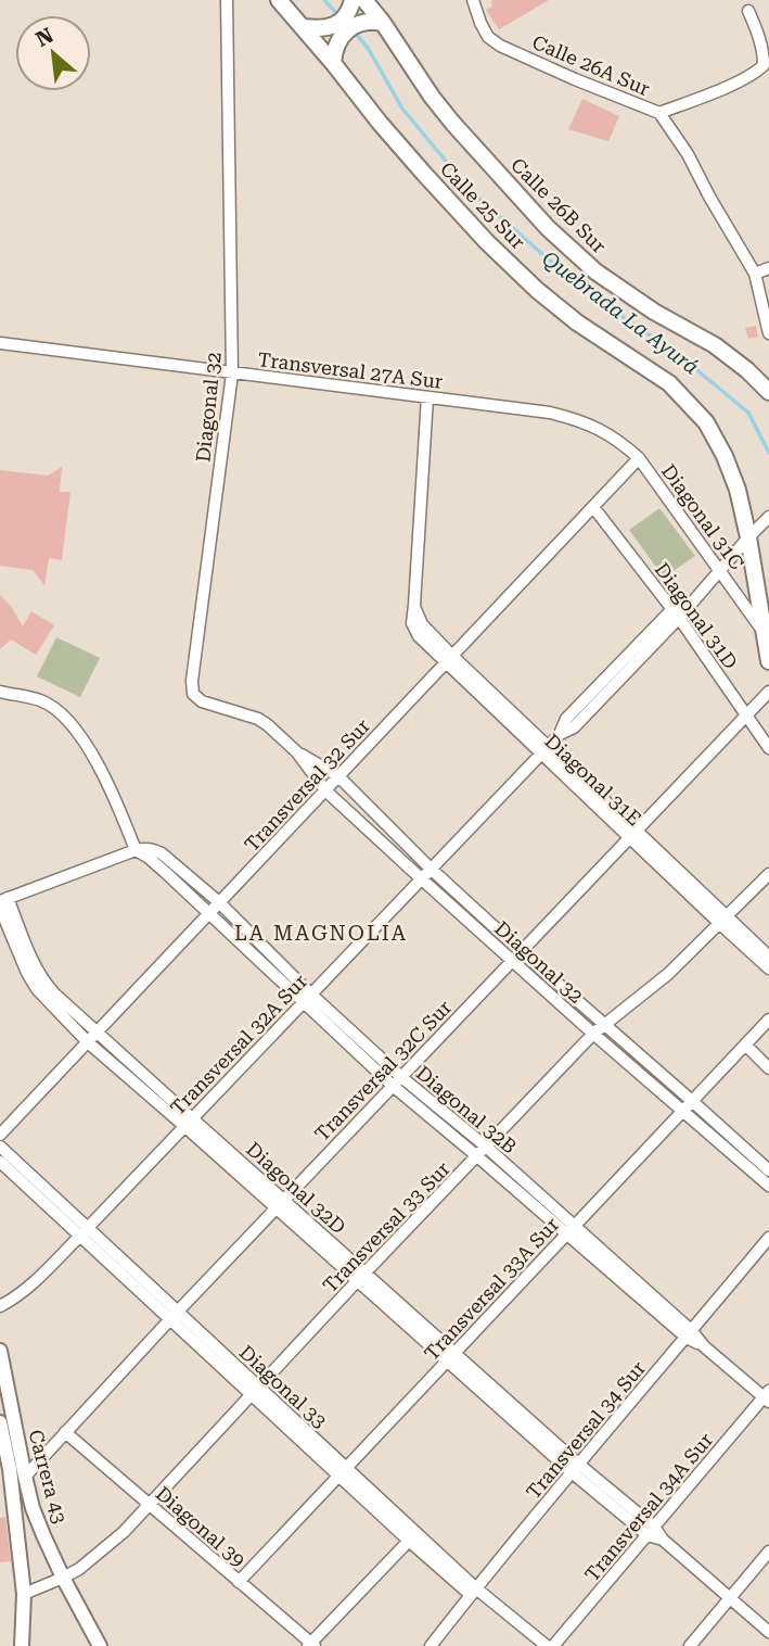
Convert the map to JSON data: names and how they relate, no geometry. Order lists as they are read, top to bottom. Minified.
{"streets":{"main road":["Calle 25 Sur","Calle 26B Sur"],"street":["Calle 26A Sur","Transversal 27A Sur","Diagonal 32","Diagonal 31C","Diagonal 31D","Diagonal 31E","Transversal 32 Sur","Transversal 32A Sur","Transversal 32C Sur","Diagonal 32B","Diagonal 32D","Transversal 33 Sur","Transversal 33A Sur","Diagonal 33","Transversal 34 Sur","Carrera 43","Transversal 34A Sur","Diagonal 39"]},"crossings":[["Calle 25 Sur","Diagonal 31C"],["Calle 25 Sur","Transversal 32A Sur"],["Transversal 27A Sur","Diagonal 32"],["Transversal 27A Sur","Diagonal 31C"],["Transversal 27A Sur","Diagonal 31E"],["Transversal 27A Sur","Transversal 32 Sur"],["Diagonal 32","Transversal 32 Sur"],["Diagonal 32","Transversal 32A Sur"],["Diagonal 32","Transversal 32C Sur"],["Diagonal 32","Transversal 33 Sur"],["Diagonal 32","Transversal 33A Sur"],["Diagonal 31C","Transversal 32 Sur"],["Diagonal 31C","Transversal 32A Sur"],["Diagonal 31D","Transversal 32 Sur"],["Diagonal 31D","Transversal 32A Sur"],["Diagonal 31D","Transversal 32C Sur"],["Diagonal 31E","Transversal 32 Sur"],["Diagonal 31E","Transversal 32A Sur"],["Diagonal 31E","Transversal 32C Sur"],["Diagonal 31E","Transversal 33 Sur"],["Transversal 32 Sur","Diagonal 32B"],["Transversal 32 Sur","Diagonal 32D"],["Transversal 32A Sur","Diagonal 32B"],["Transversal 32A Sur","Diagonal 32D"],["Transversal 32A Sur","Diagonal 33"],["Transversal 32C Sur","Diagonal 32B"],["Transversal 32C Sur","Diagonal 32D"],["Transversal 32C Sur","Diagonal 33"],["Transversal 32C Sur","Carrera 43"],["Transversal 32C Sur","Diagonal 39"],["Diagonal 32B","Transversal 33 Sur"],["Diagonal 32B","Transversal 33A Sur"],["Diagonal 32B","Transversal 34 Sur"],["Diagonal 32B","Transversal 34A Sur"],["Diagonal 32D","Transversal 33 Sur"],["Diagonal 32D","Transversal 33A Sur"],["Diagonal 32D","Transversal 34 Sur"],["Diagonal 32D","Transversal 34A Sur"],["Transversal 33 Sur","Diagonal 33"],["Transversal 33 Sur","Carrera 43"],["Transversal 33 Sur","Diagonal 39"],["Transversal 33A Sur","Diagonal 33"],["Transversal 33A Sur","Diagonal 39"],["Diagonal 33","Transversal 34 Sur"]],"districts":["LA MAGNOLIA"],"water":["Quebrada La Ayurá"],"north":"top left"}
